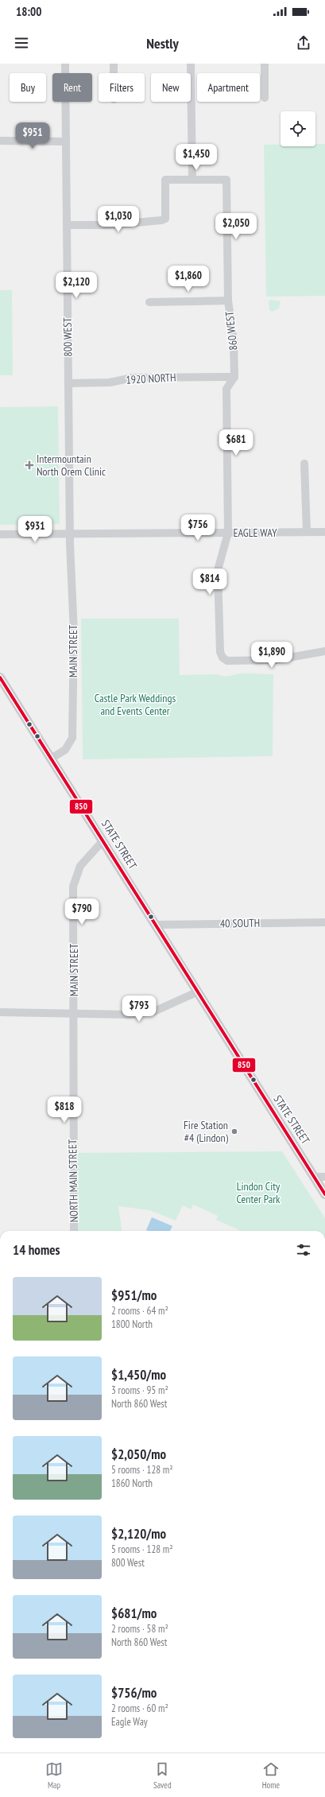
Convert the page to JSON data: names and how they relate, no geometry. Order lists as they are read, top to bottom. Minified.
{"streets":{"main road":["STATE STREET"],"street":["860 WEST","800 WEST","1920 NORTH","EAGLE WAY","MAIN STREET","40 SOUTH","NORTH MAIN STREET"]},"crossings":[["860 WEST","1920 NORTH"],["800 WEST","1920 NORTH"],["800 WEST","EAGLE WAY"],["800 WEST","MAIN STREET"],["EAGLE WAY","MAIN STREET"],["MAIN STREET","STATE STREET"],["MAIN STREET","NORTH MAIN STREET"],["STATE STREET","40 SOUTH"]],"parks":["Castle Park Weddings and Events Center","Lindon City Center Park"],"places":{"health":["Intermountain North Orem Clinic"],"other":["Fire Station #4 (Lindon)"]},"lines":["transit line 850"],"page":{"status":"18:00","header":"Nestly","chip":["Buy","Rent","Filters","New","Apartment"],"price":["$951","$1,450","$1,030","$2,050","$1,860","$2,120","$681","$756","$931","$814","$1,890","$790","$793","$818"],"heading":"14 homes","list":[{"name":"$951/mo","note":"2 rooms · 64 m² · 1800 North"},{"name":"$1,450/mo","note":"3 rooms · 95 m² · North 860 West"},{"name":"$2,050/mo","note":"5 rooms · 128 m² · 1860 North"},{"name":"$2,120/mo","note":"5 rooms · 128 m² · 800 West"},{"name":"$681/mo","note":"2 rooms · 58 m² · North 860 West"},{"name":"$756/mo","note":"2 rooms · 60 m² · Eagle Way"}],"tabs":["Map","Saved","Home"]}}
